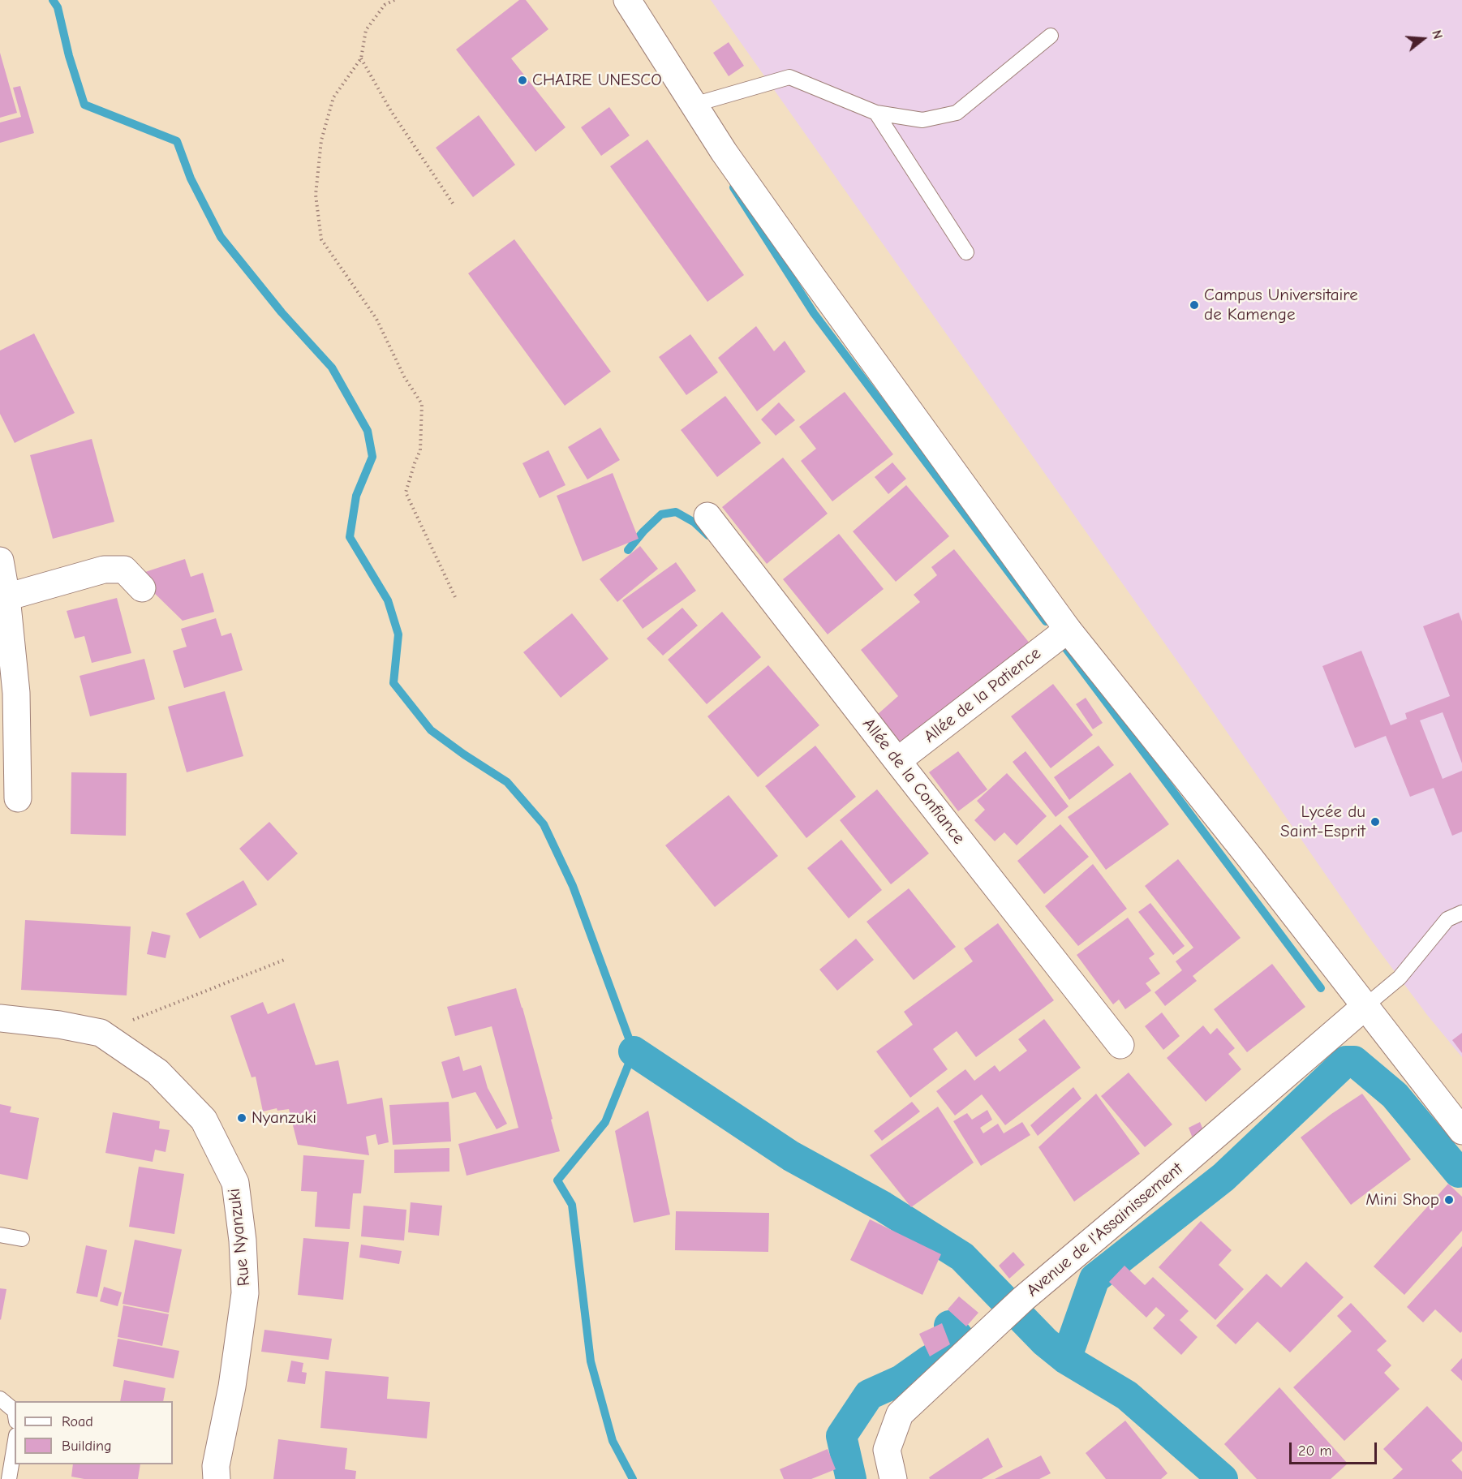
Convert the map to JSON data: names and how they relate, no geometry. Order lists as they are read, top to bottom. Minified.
{"streets":{"street":["Allée de la Patience","Allée de la Confiance","Avenue de l'Assainissement","Rue Nyanzuki"]},"crossings":[["Allée de la Patience","Allée de la Confiance"]],"places":["CHAIRE UNESCO","Campus Universitaire de Kamenge","Lycée du Saint-Esprit","Nyanzuki","Mini Shop"],"legend":["Road","Building"],"scale_bar":"20 m","north":"right"}
